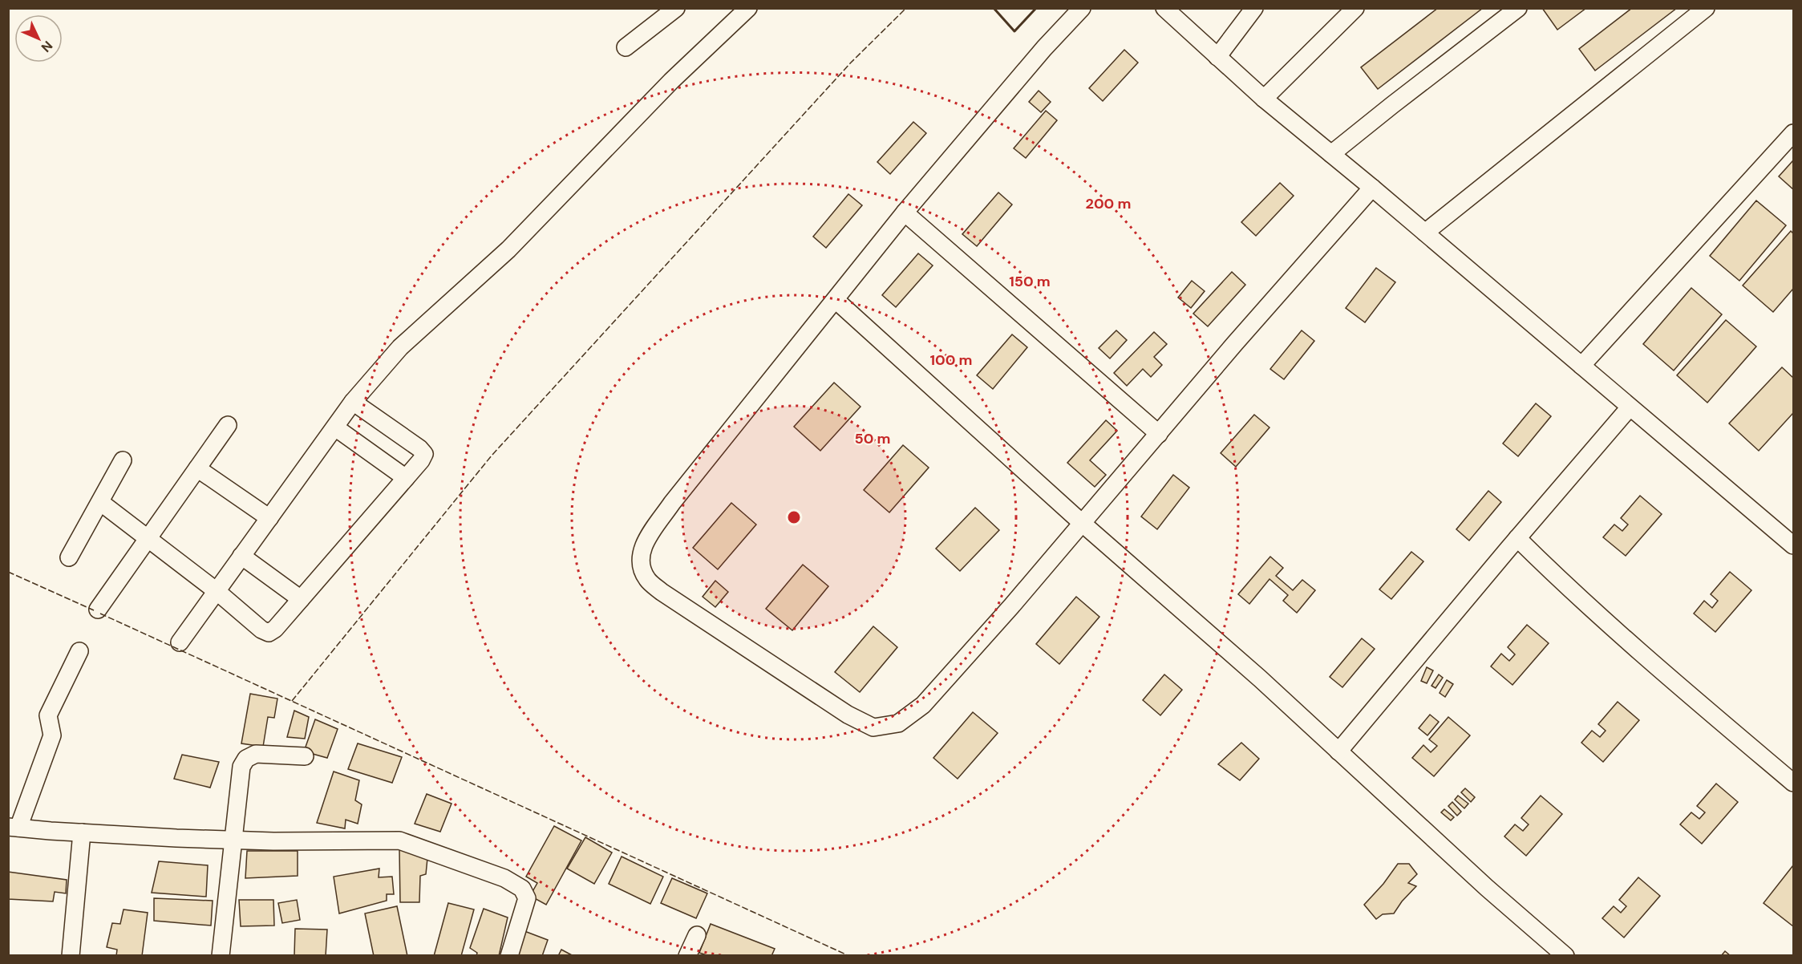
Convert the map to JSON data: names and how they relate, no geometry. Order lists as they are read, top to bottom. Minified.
{"north":"bottom right","rings":["200 m","150 m","100 m","50 m"]}
